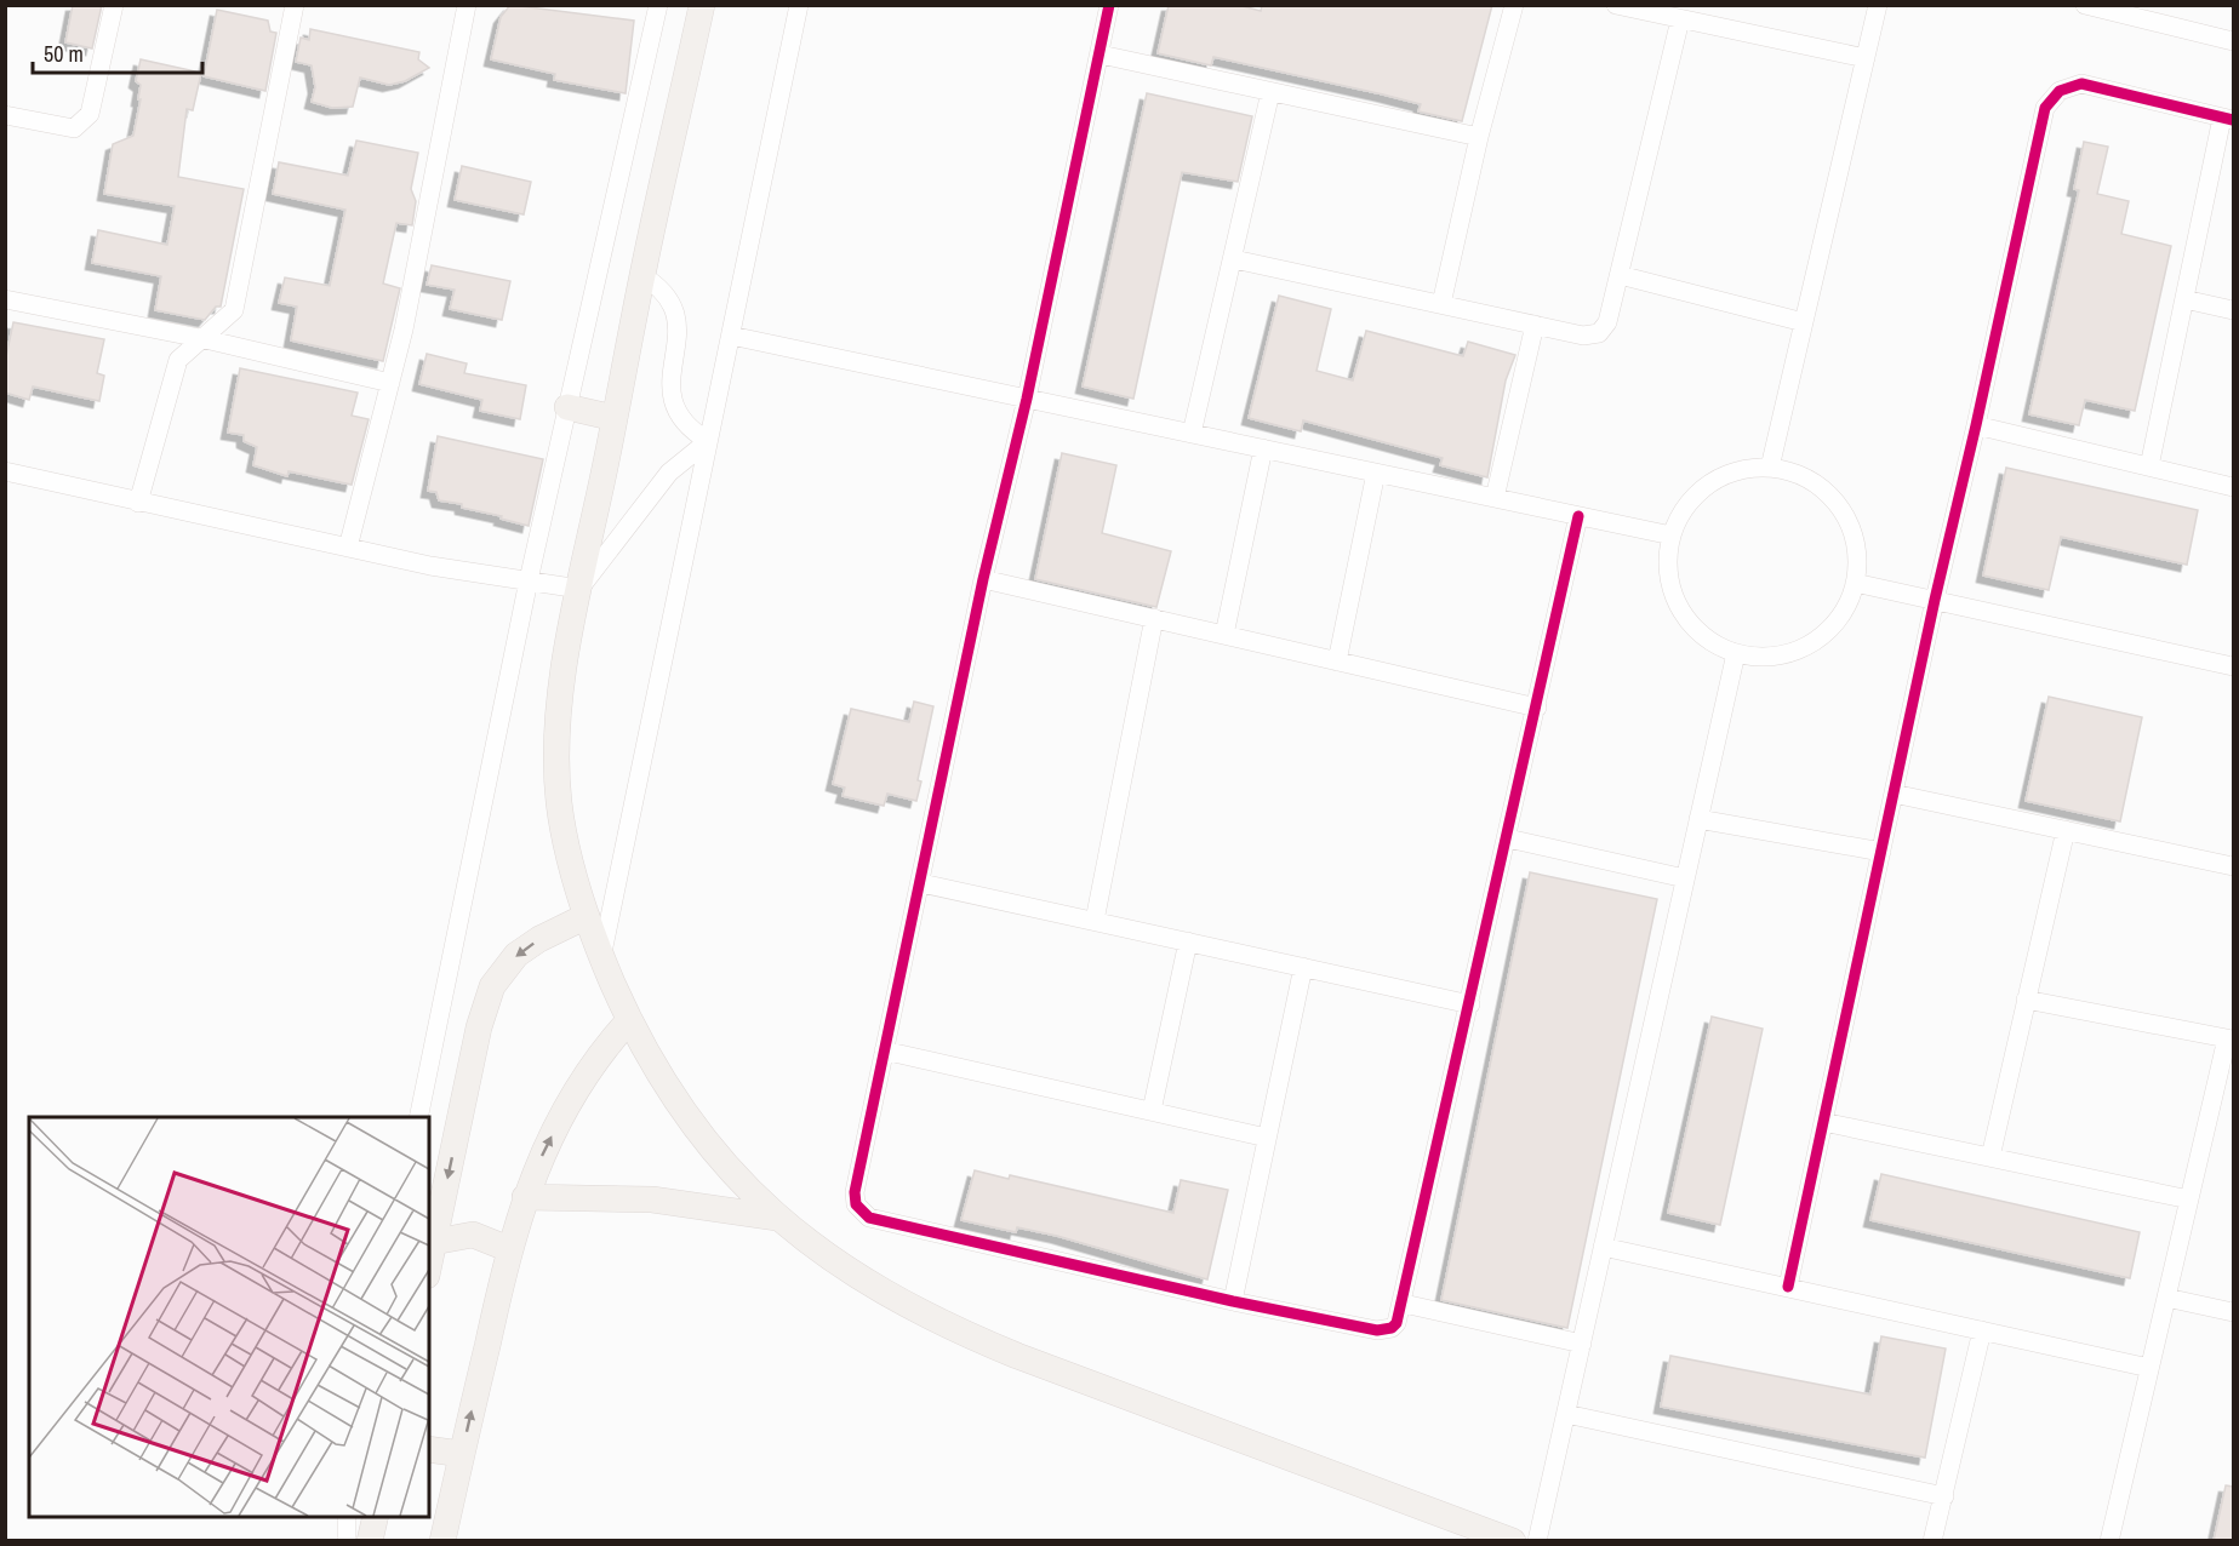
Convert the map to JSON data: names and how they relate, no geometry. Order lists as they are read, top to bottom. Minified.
{"scale_bar":"50 m"}
